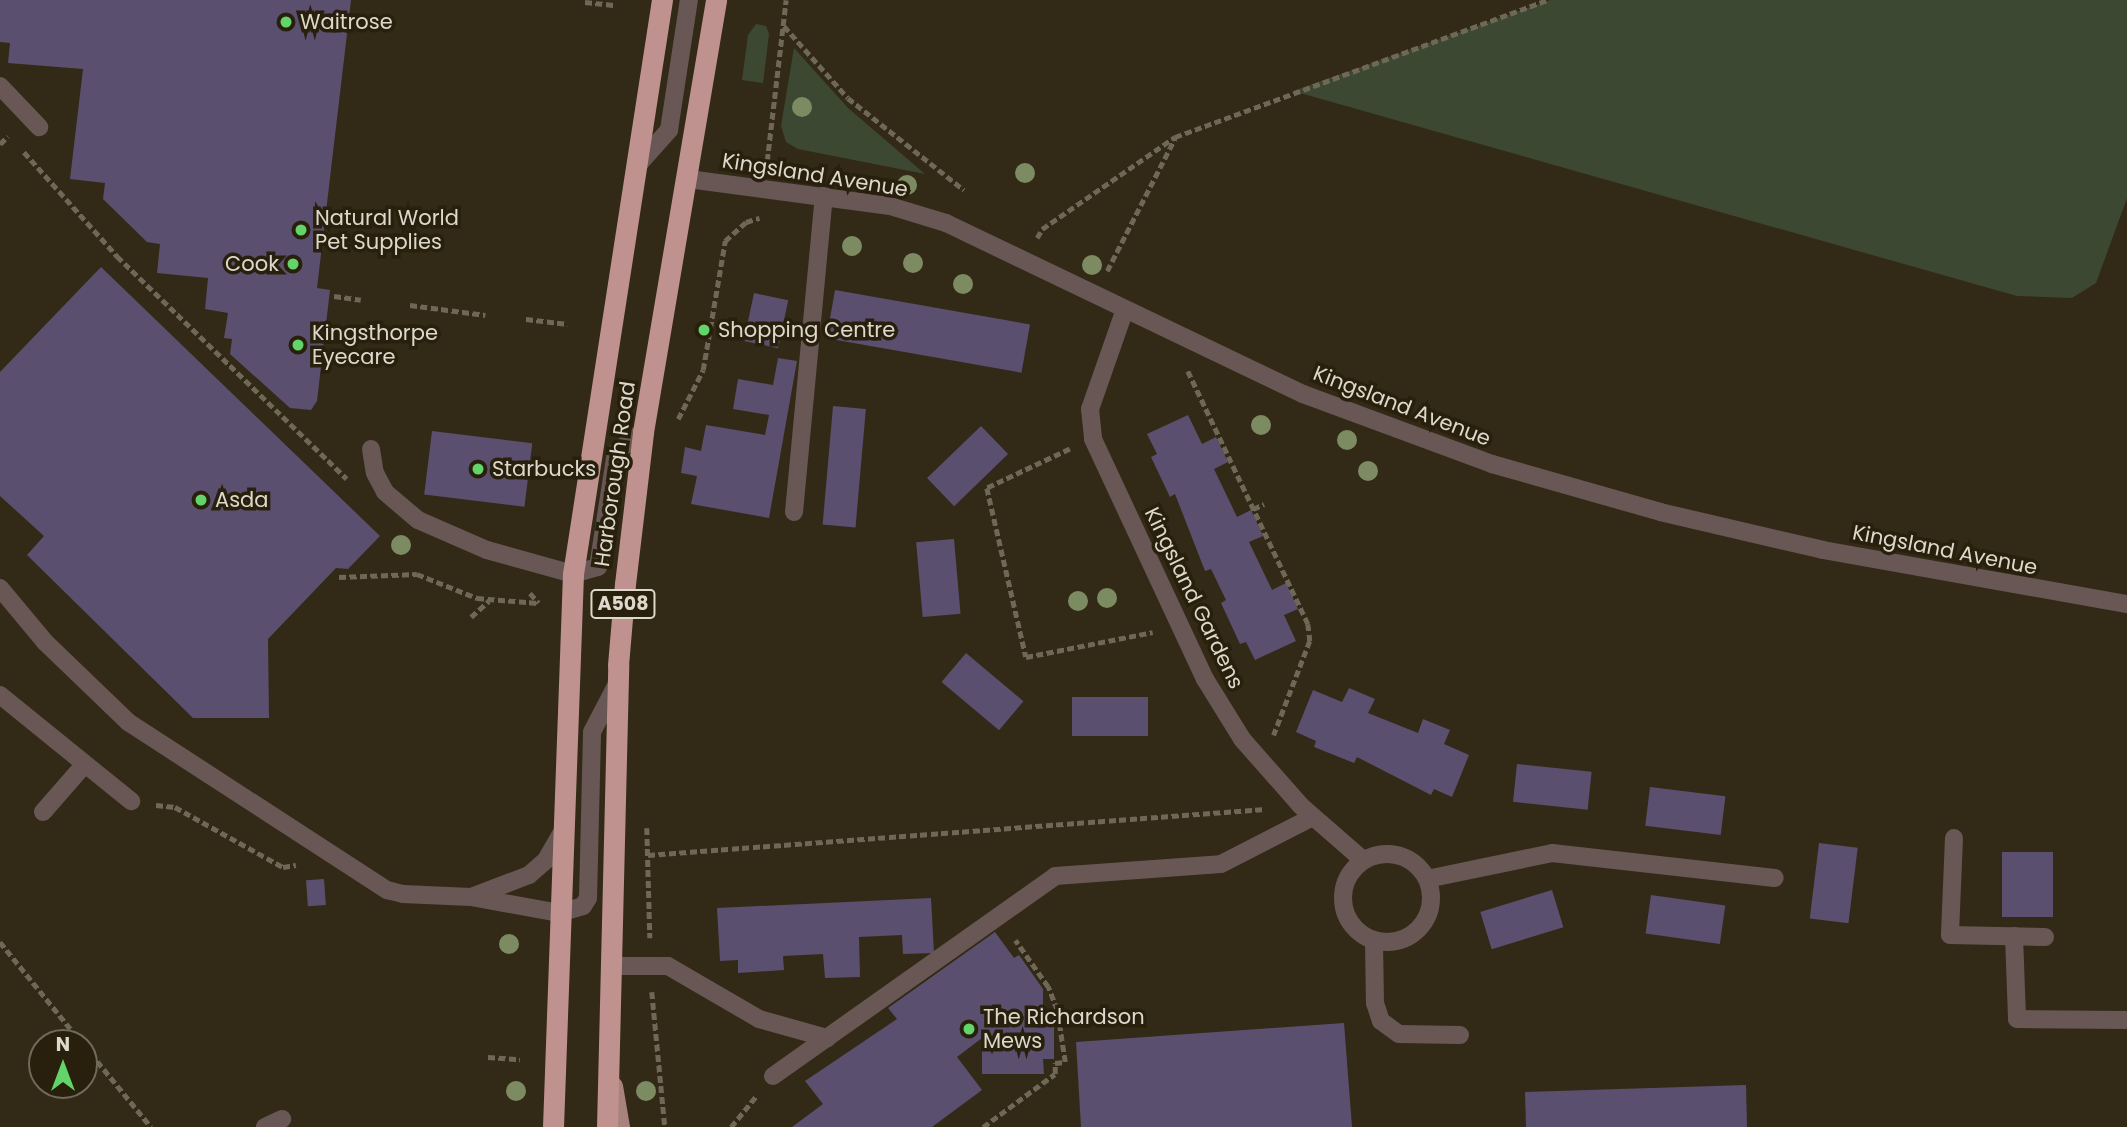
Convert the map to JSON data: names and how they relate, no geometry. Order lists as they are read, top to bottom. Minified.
{"streets":{"highway":["Harborough Road","A508"],"street":["Kingsland Avenue","Kingsland Gardens"]},"crossings":[["Kingsland Avenue","Harborough Road"],["Kingsland Avenue","Kingsland Gardens"]],"places":["Waitrose","Natural World Pet Supplies","Cook","Shopping Centre","Kingsthorpe Eyecare","Starbucks","Asda","The Richardson Mews"],"north":"top"}
